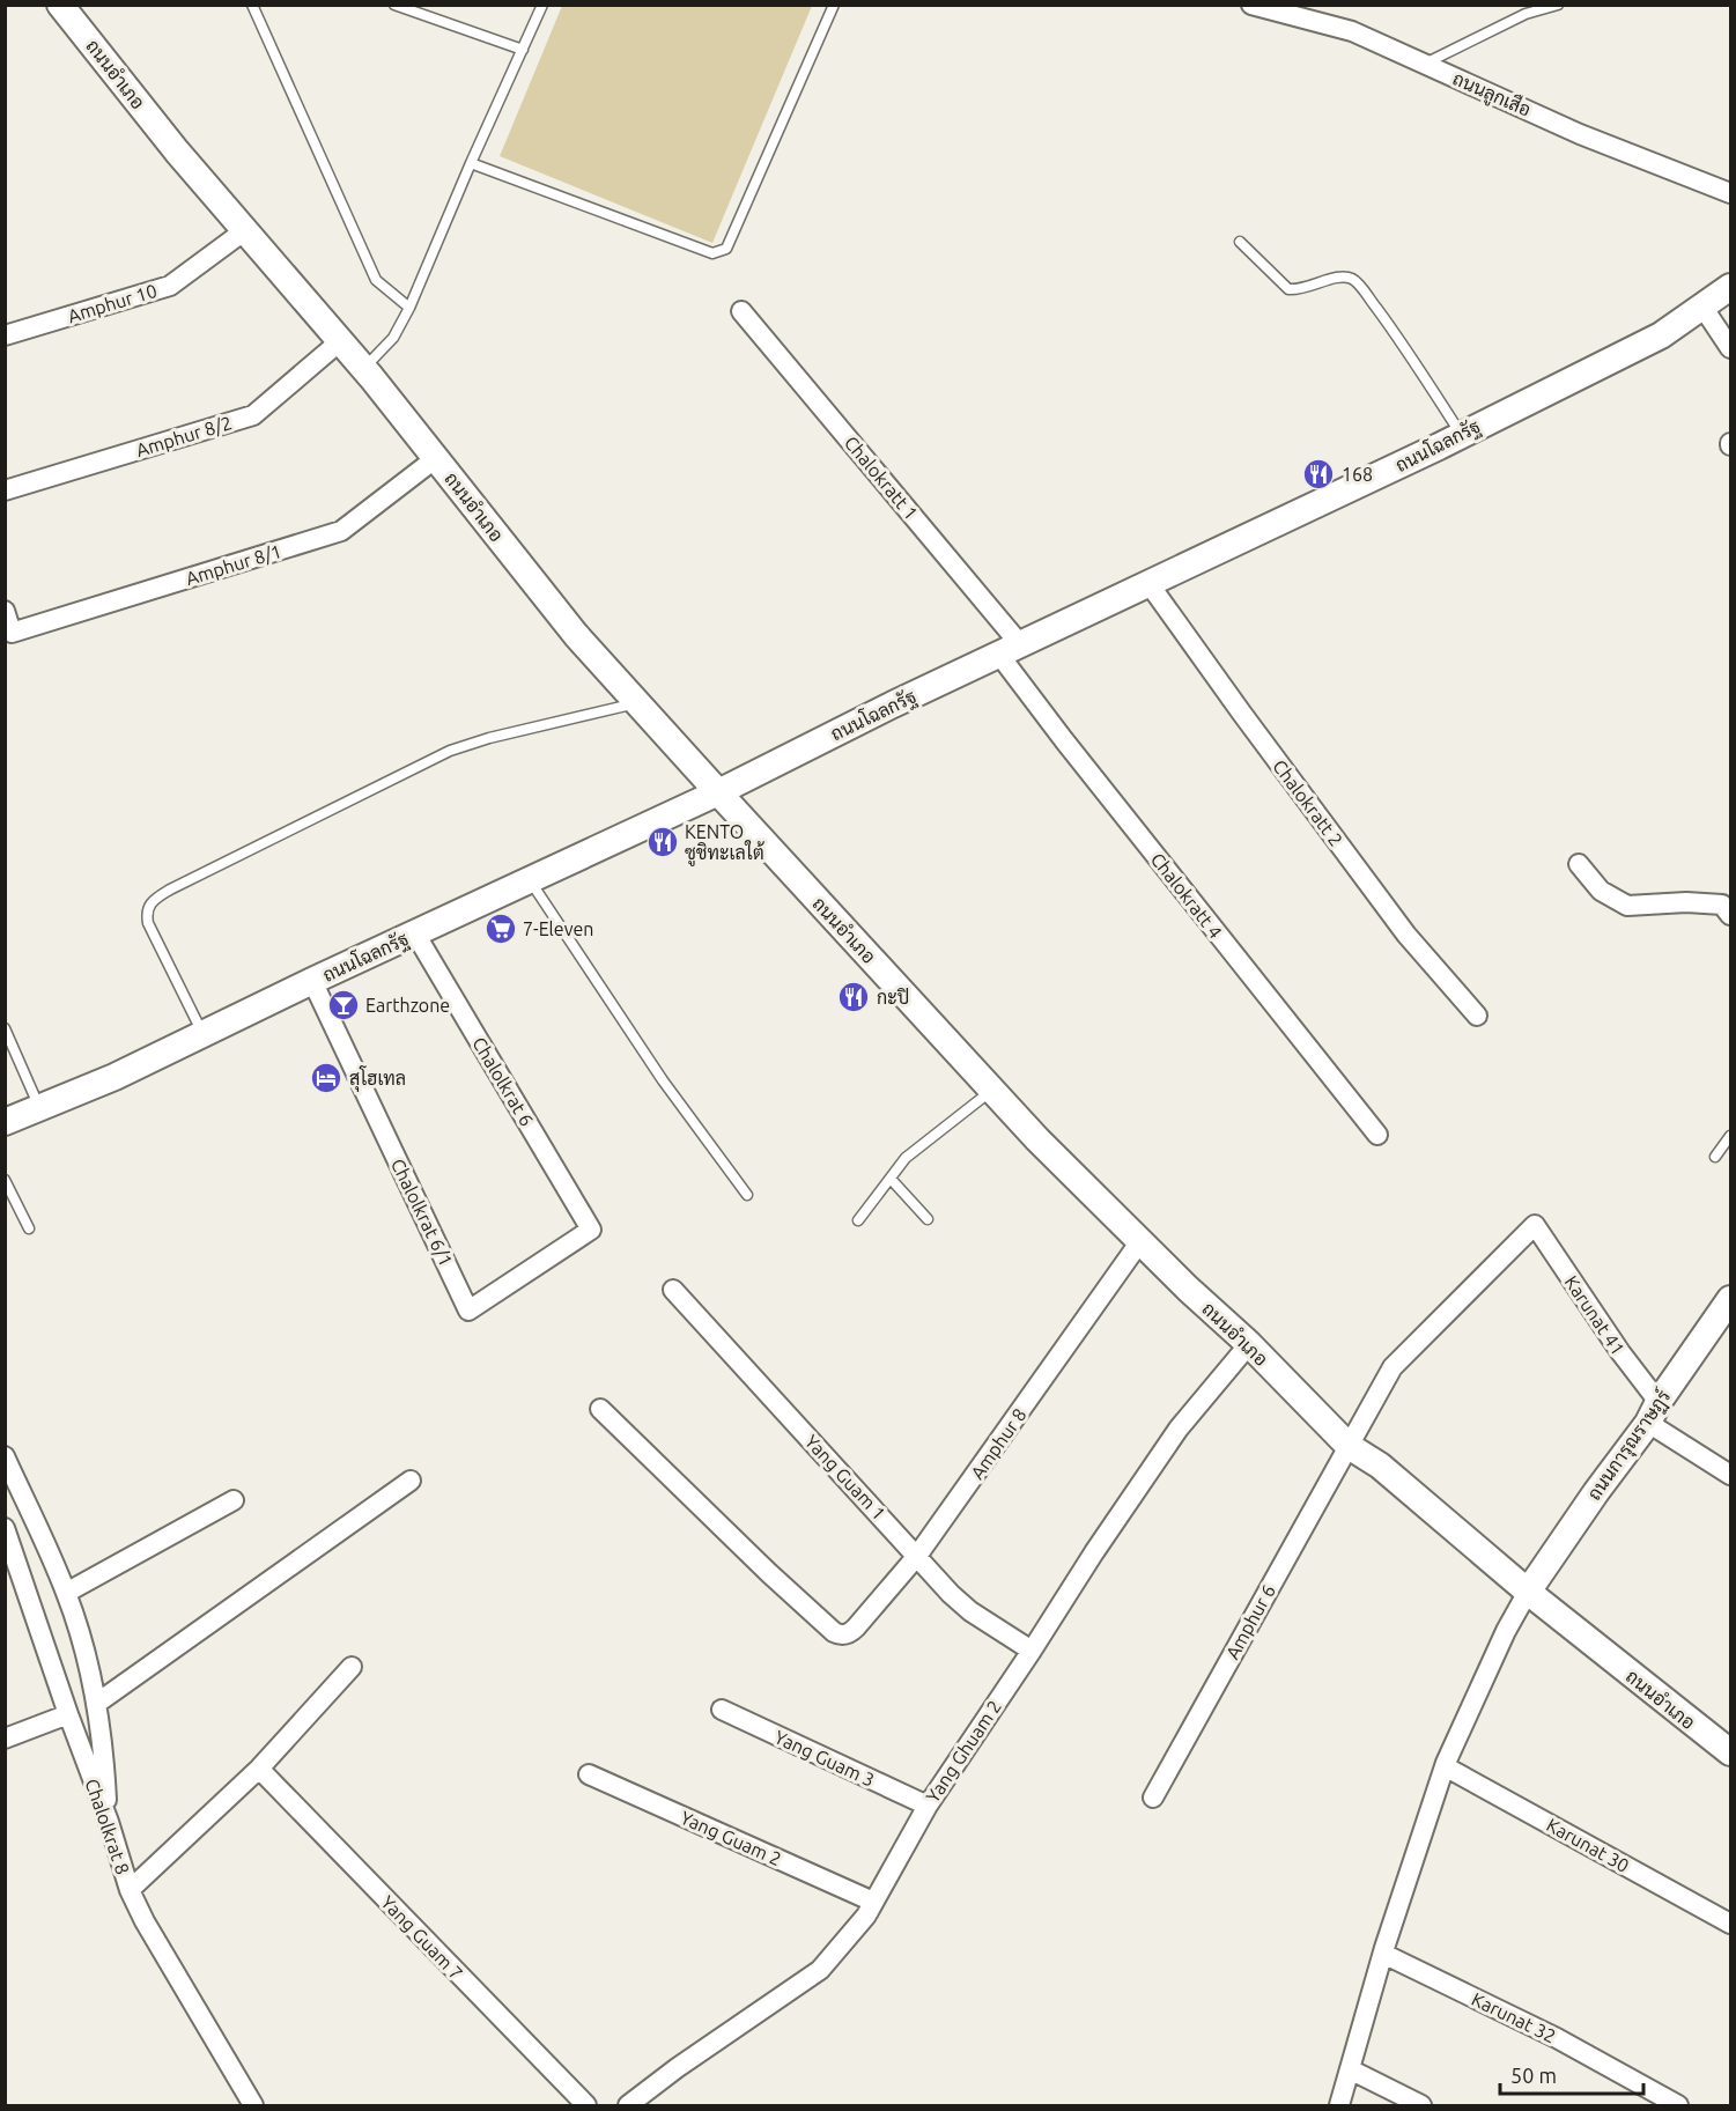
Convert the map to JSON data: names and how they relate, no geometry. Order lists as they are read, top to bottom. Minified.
{"streets":{"street":["ถนนอำเภอ","ถนนลูกเสือ","Amphur 10","Amphur 8/2","ถนนโฉลกรัฐ","Chalokratt 1","Amphur 8/1","Chalokratt 2","Chalokratt 4","Chalolkrat 6","Chalolkrat 6/1","Karunat 41","Amphur 8","ถนนการุณราษฏร์","Yang Guam 1","Amphur 6","Yang Ghuam 2","Yang Guam 3","Chalolkrat 8","Yang Guam 2","Karunat 30","Yang Guam 7","Karunat 32"]},"crossings":[["ถนนอำเภอ","Amphur 10"],["ถนนอำเภอ","Amphur 8/2"],["ถนนอำเภอ","ถนนโฉลกรัฐ"],["ถนนอำเภอ","Amphur 8/1"],["ถนนอำเภอ","Amphur 8"],["ถนนอำเภอ","ถนนการุณราษฏร์"],["ถนนอำเภอ","Amphur 6"],["ถนนอำเภอ","Yang Ghuam 2"],["ถนนโฉลกรัฐ","Chalokratt 1"],["ถนนโฉลกรัฐ","Chalokratt 2"],["ถนนโฉลกรัฐ","Chalokratt 4"],["ถนนโฉลกรัฐ","Chalolkrat 6"],["ถนนโฉลกรัฐ","Chalolkrat 6/1"],["Chalokratt 1","Chalokratt 4"],["Chalolkrat 6","Chalolkrat 6/1"],["Karunat 41","ถนนการุณราษฏร์"],["Karunat 41","Amphur 6"],["Amphur 8","Yang Guam 1"],["Yang Guam 1","Yang Ghuam 2"],["Yang Ghuam 2","Yang Guam 3"],["Yang Ghuam 2","Yang Guam 2"]],"places":{"restaurant":["168","KENTO ซูชิทะเลใต้","กะปิ"],"supermarket":["7-Eleven"],"bar":["Earthzone"],"hotel":["สุโฮเทล"]},"scale_bar":"50 m"}
